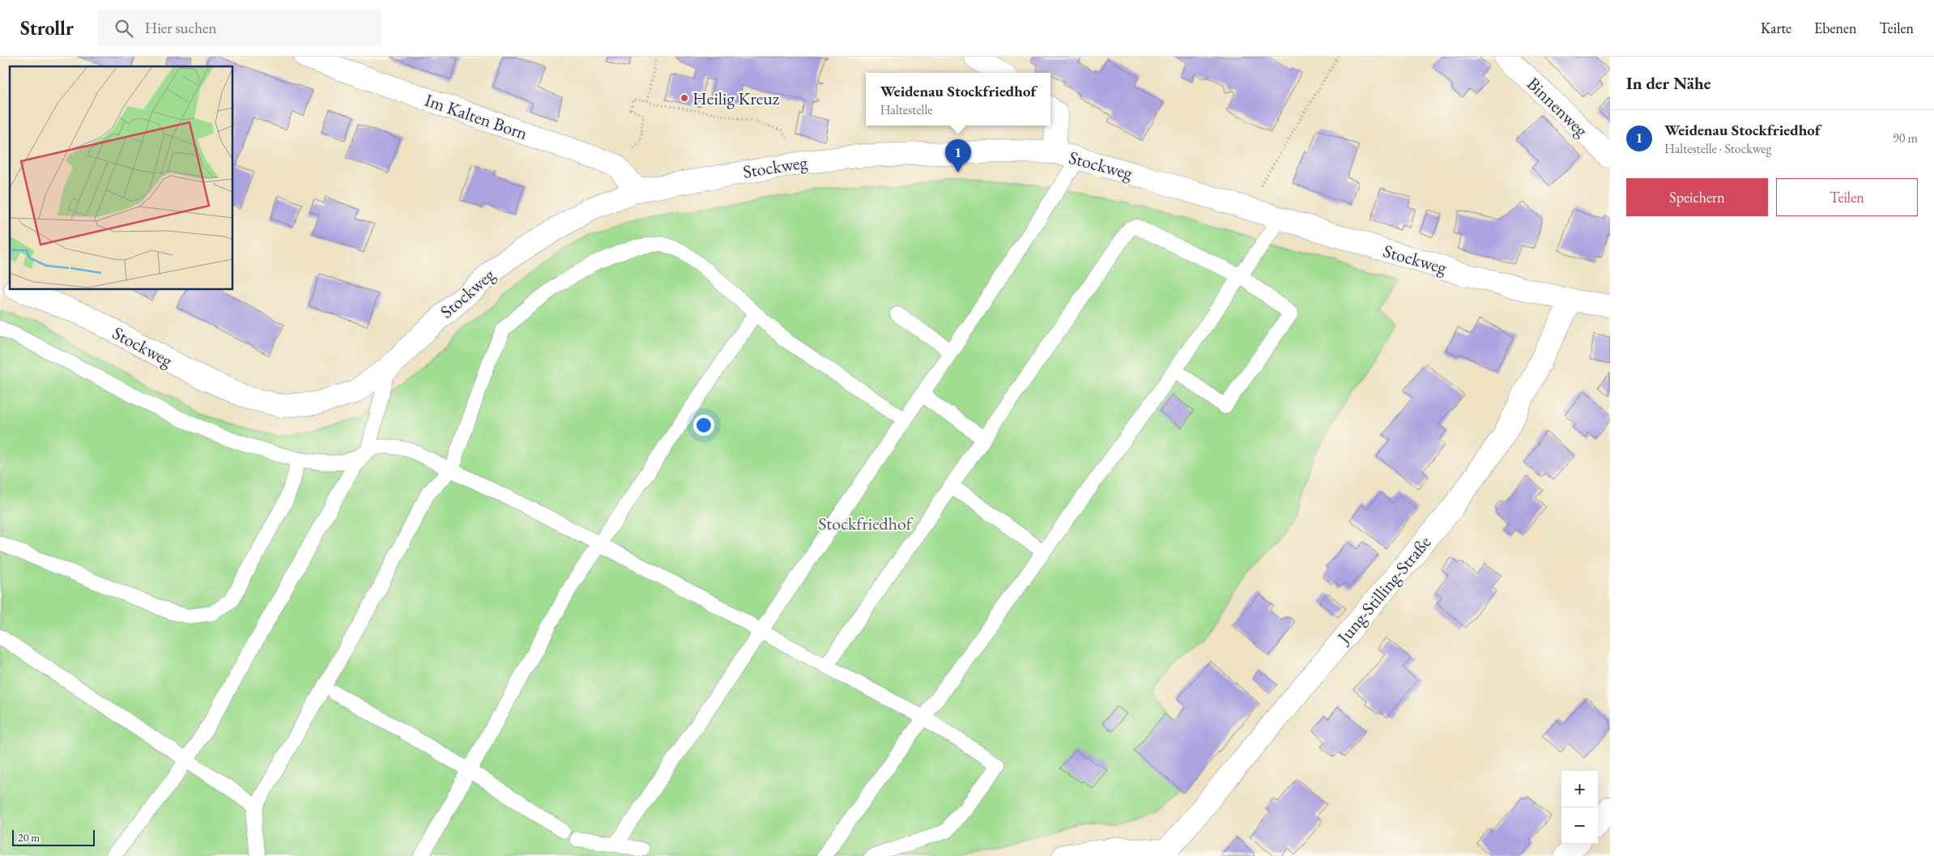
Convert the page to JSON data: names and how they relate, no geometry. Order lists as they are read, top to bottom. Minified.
{"streets":{"street":["Binnenweg","Im Kalten Born","Stockweg","Jung-Stilling-Straße"]},"crossings":[["Im Kalten Born","Stockweg"],["Stockweg","Jung-Stilling-Straße"]],"parks":["Stockfriedhof"],"places":["Heilig Kreuz"],"scale_bar":"20 m","page":{"header":"Strollr","search":"Hier suchen","nav":["Karte","Ebenen","Teilen"],"heading":"In der Nähe","popup":["Weidenau Stockfriedhof","Haltestelle"],"list":[{"mark":"1","name":"Weidenau Stockfriedhof","note":"Haltestelle · Stockweg","value":"90 m"}],"pins":"1","buttons":["Speichern","Teilen"],"map_buttons":["+","−"],"scale":"20 m"}}
